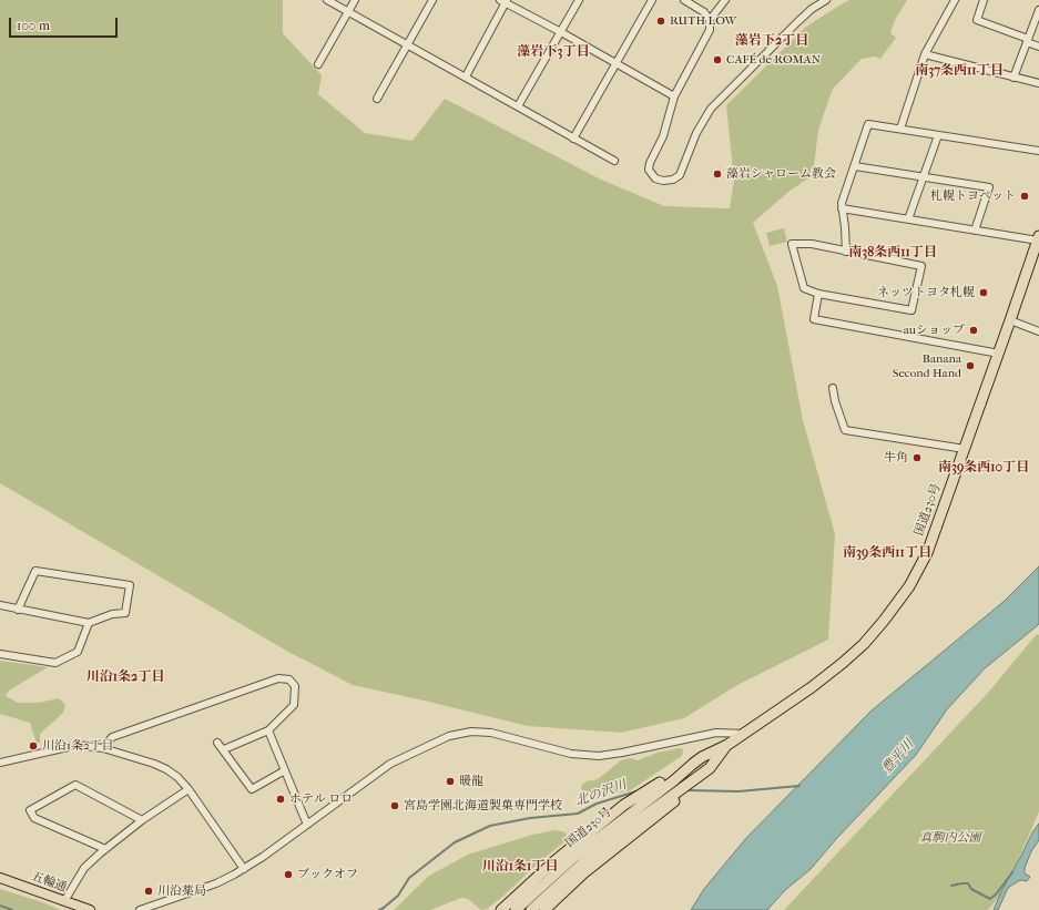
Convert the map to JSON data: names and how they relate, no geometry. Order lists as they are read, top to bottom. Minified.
{"streets":{"highway":["国道230号"],"main road":["五輪通"]},"districts":["藻岩下2丁目","藻岩下3丁目","南37条西11丁目","南38条西11丁目","南39条西10丁目","南39条西11丁目","川沿1条2丁目","川沿1条1丁目"],"water":["豊平川","北の沢川"],"parks":["真駒内公園"],"places":["RUTH LOW","CAFÉ de ROMAN","藻岩シャローム教会","札幌トヨペット","ネッツトヨタ札幌","auショップ","Banana Second Hand","牛角","川沿1条2丁目","暖龍","ホテル ロロ","宮島学園北海道製菓専門学校","ブックオフ","川沿薬局"],"scale_bar":"100 m"}
